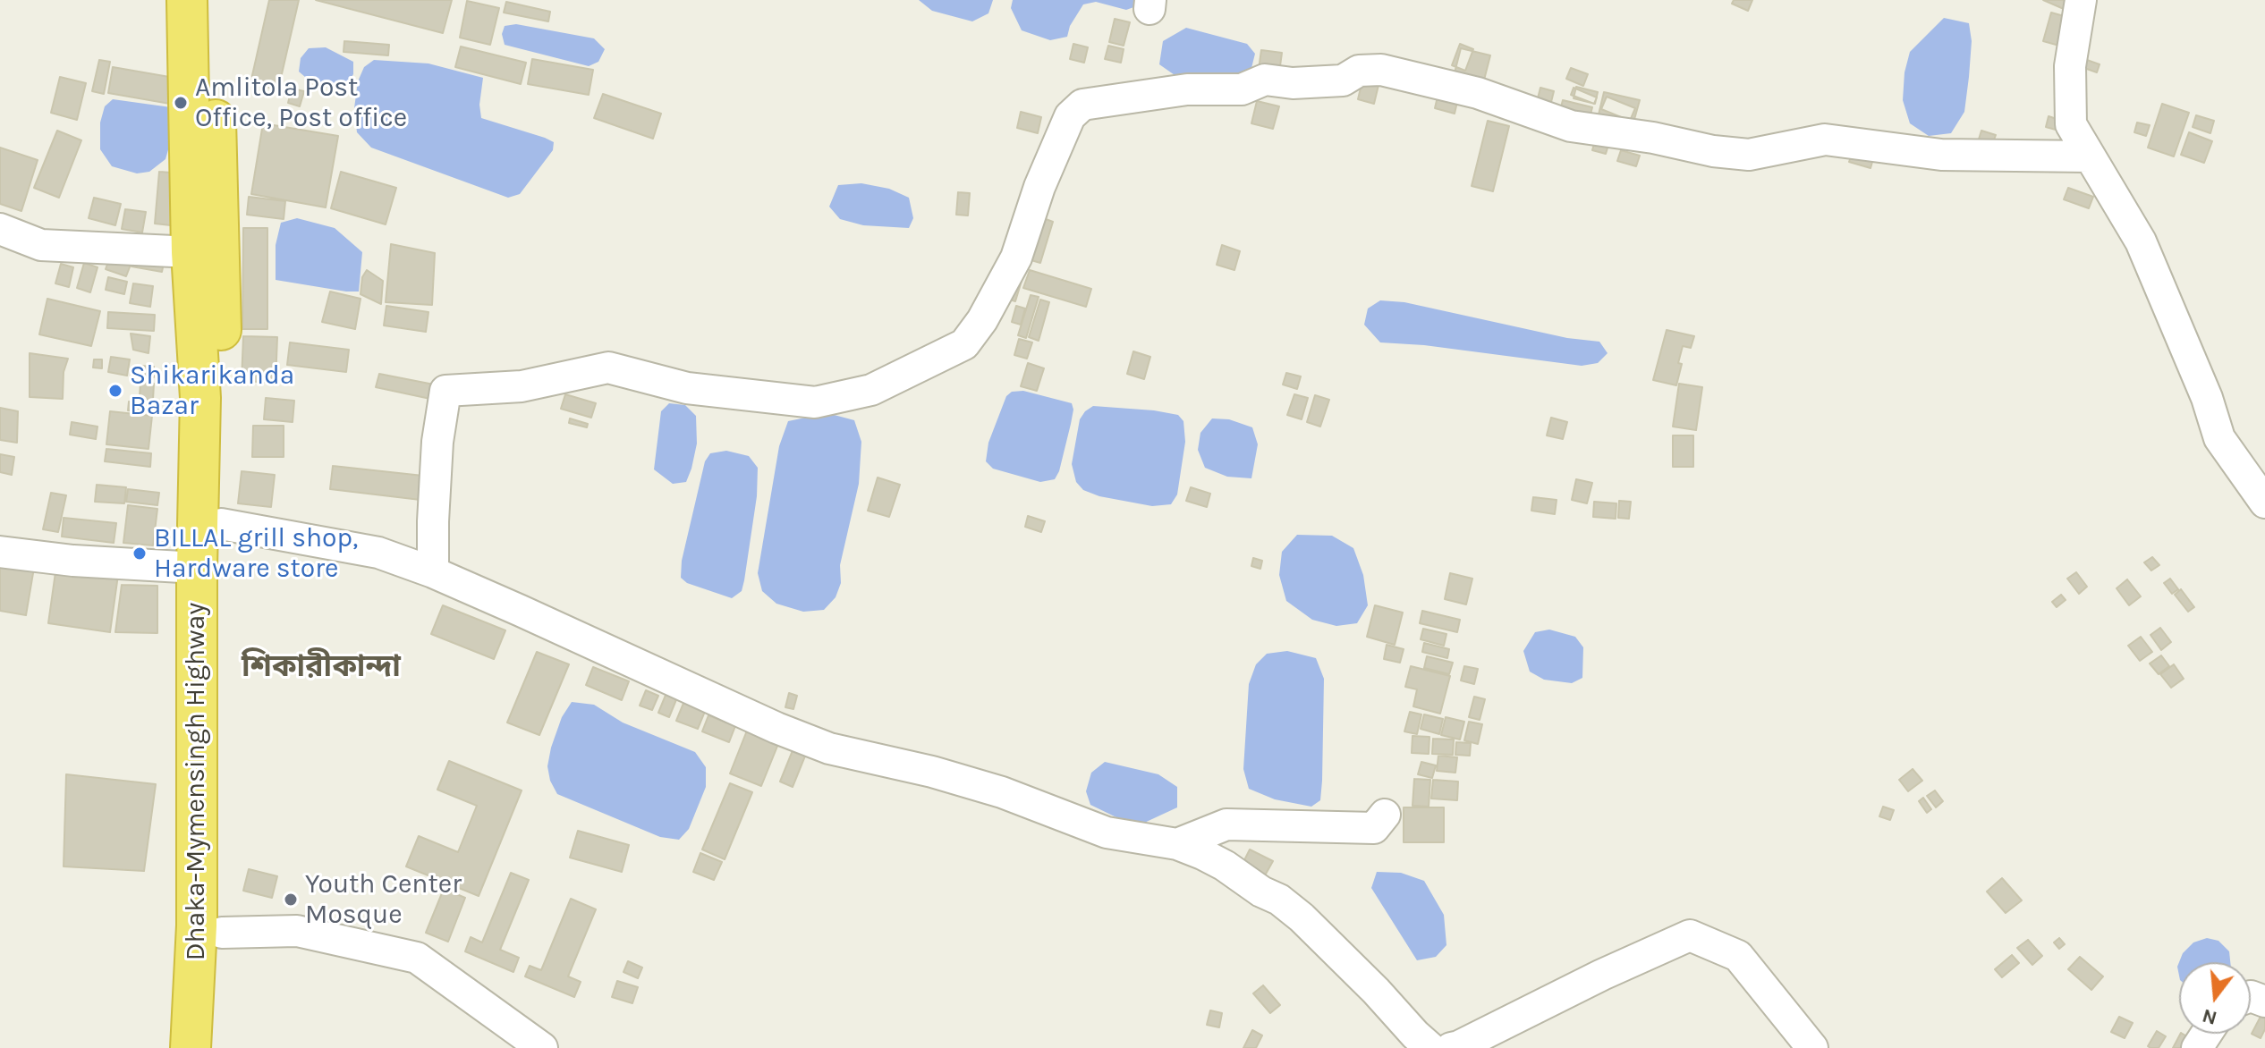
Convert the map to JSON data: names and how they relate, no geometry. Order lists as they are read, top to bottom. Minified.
{"streets":{"highway":["Dhaka-Mymensingh Highway"]},"districts":["শিকারীকান্দা"],"places":["Amlitola Post Office, Post office","Shikarikanda Bazar","BILLAL grill shop, Hardware store","Youth Center Mosque"],"north":"bottom"}
